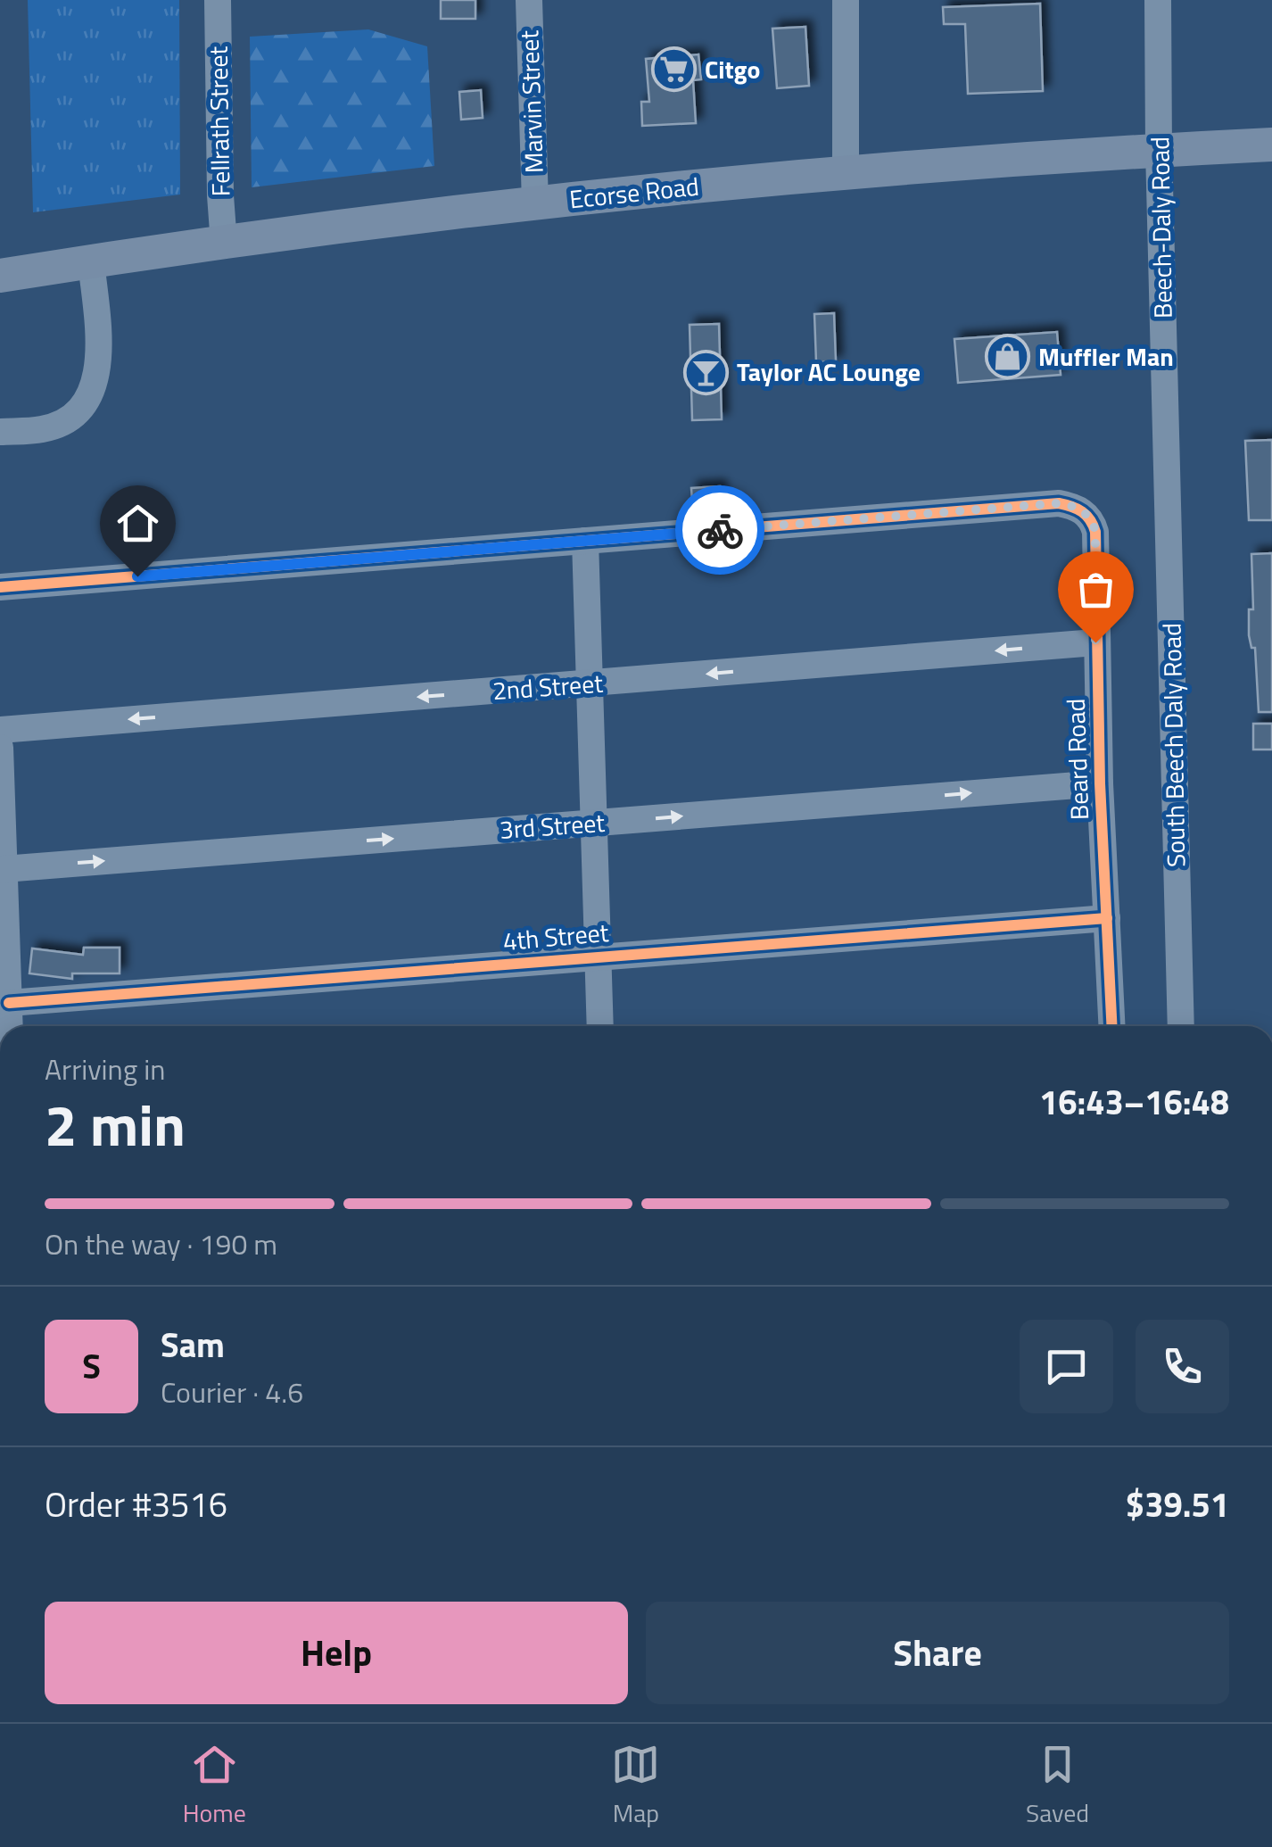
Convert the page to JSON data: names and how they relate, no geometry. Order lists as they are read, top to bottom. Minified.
{"streets":{"main road":["Ecorse Road"],"street":["Marvin Street","Fellrath Street","Beech-Daly Road","2nd Street","South Beech Daly Road","Beard Road","3rd Street","4th Street"]},"crossings":[["Marvin Street","Ecorse Road"],["Fellrath Street","Ecorse Road"],["Ecorse Road","Beech-Daly Road"],["Beech-Daly Road","South Beech Daly Road"],["2nd Street","Beard Road"],["Beard Road","3rd Street"],["Beard Road","4th Street"]],"one_way":["3rd Street"],"places":{"supermarket":["Citgo"],"shop":["Muffler Man"],"bar":["Taylor AC Lounge"]},"page":{"heading":["2 min","Arriving in","16:43–16:48"],"panel":["Sam","Courier · 4.6","Order #3516","$39.51"],"bar":"On the way · 190 m","round":"S","buttons":["Help","Share"],"tabs":["Home","Map","Saved"]}}
